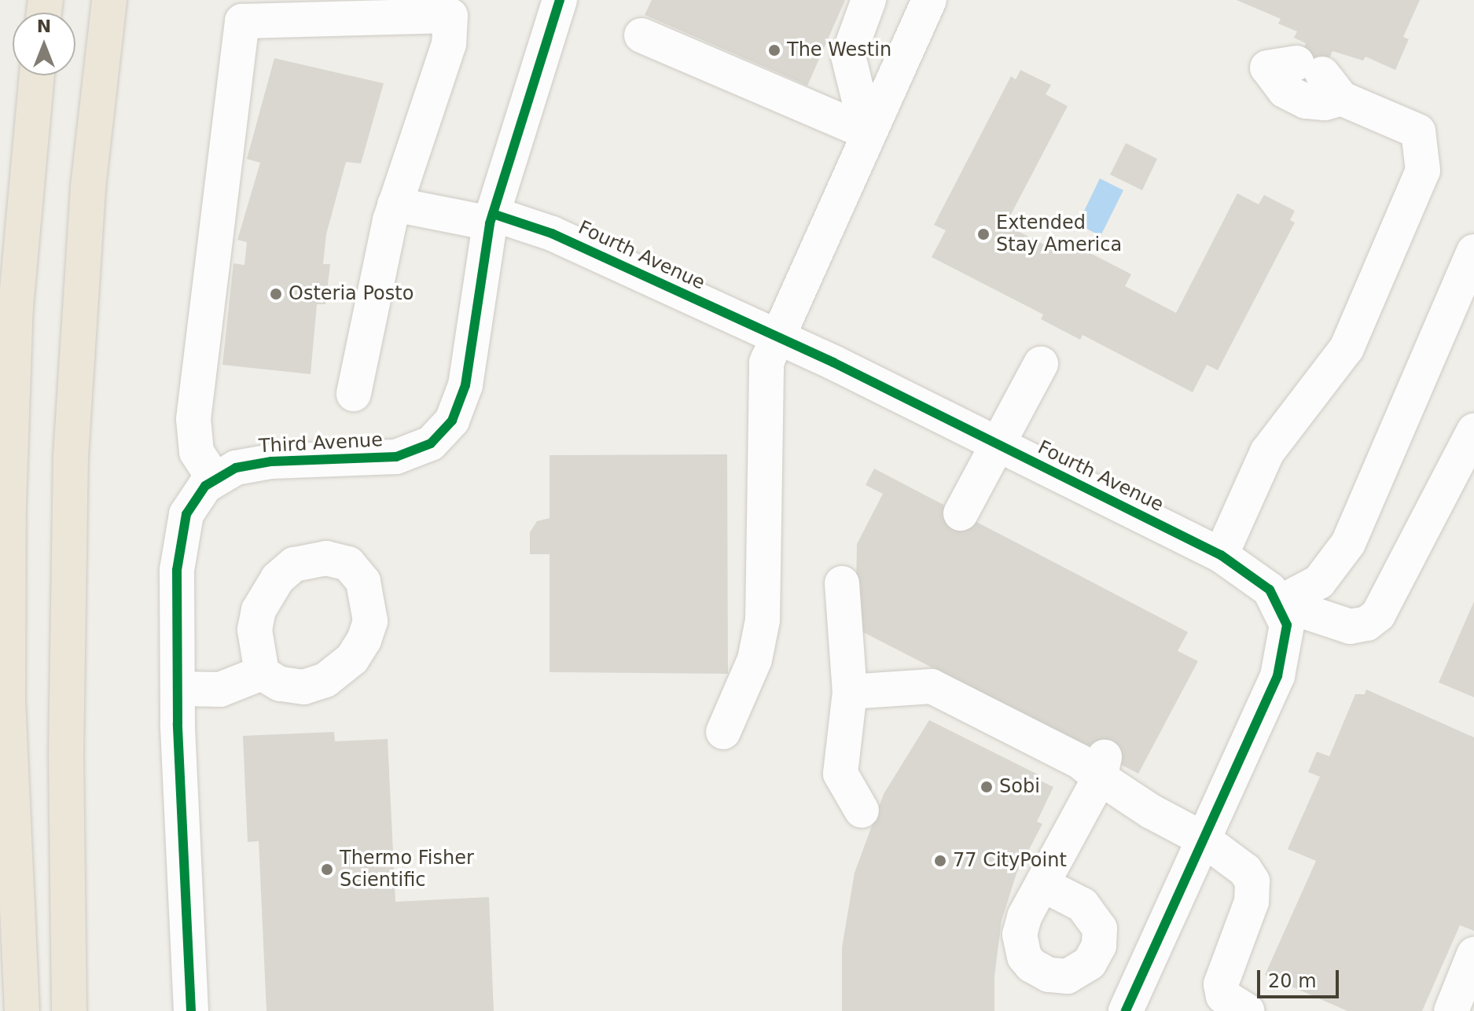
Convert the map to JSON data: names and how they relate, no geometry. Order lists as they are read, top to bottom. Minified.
{"streets":{"street":["Fourth Avenue","Third Avenue"]},"crossings":[["Fourth Avenue","Third Avenue"]],"places":["The Westin","Extended Stay America","Osteria Posto","Sobi","77 CityPoint","Thermo Fisher Scientific"],"scale_bar":"20 m","north":"top"}
